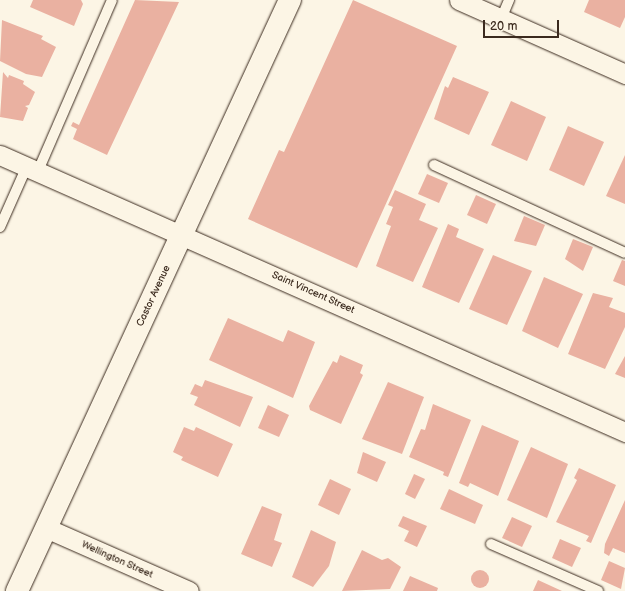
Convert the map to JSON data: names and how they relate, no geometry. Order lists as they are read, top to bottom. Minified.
{"streets":{"main road":["Castor Avenue"],"street":["Saint Vincent Street","Wellington Street"]},"crossings":[["Saint Vincent Street","Castor Avenue"],["Castor Avenue","Wellington Street"]],"scale_bar":"20 m"}
